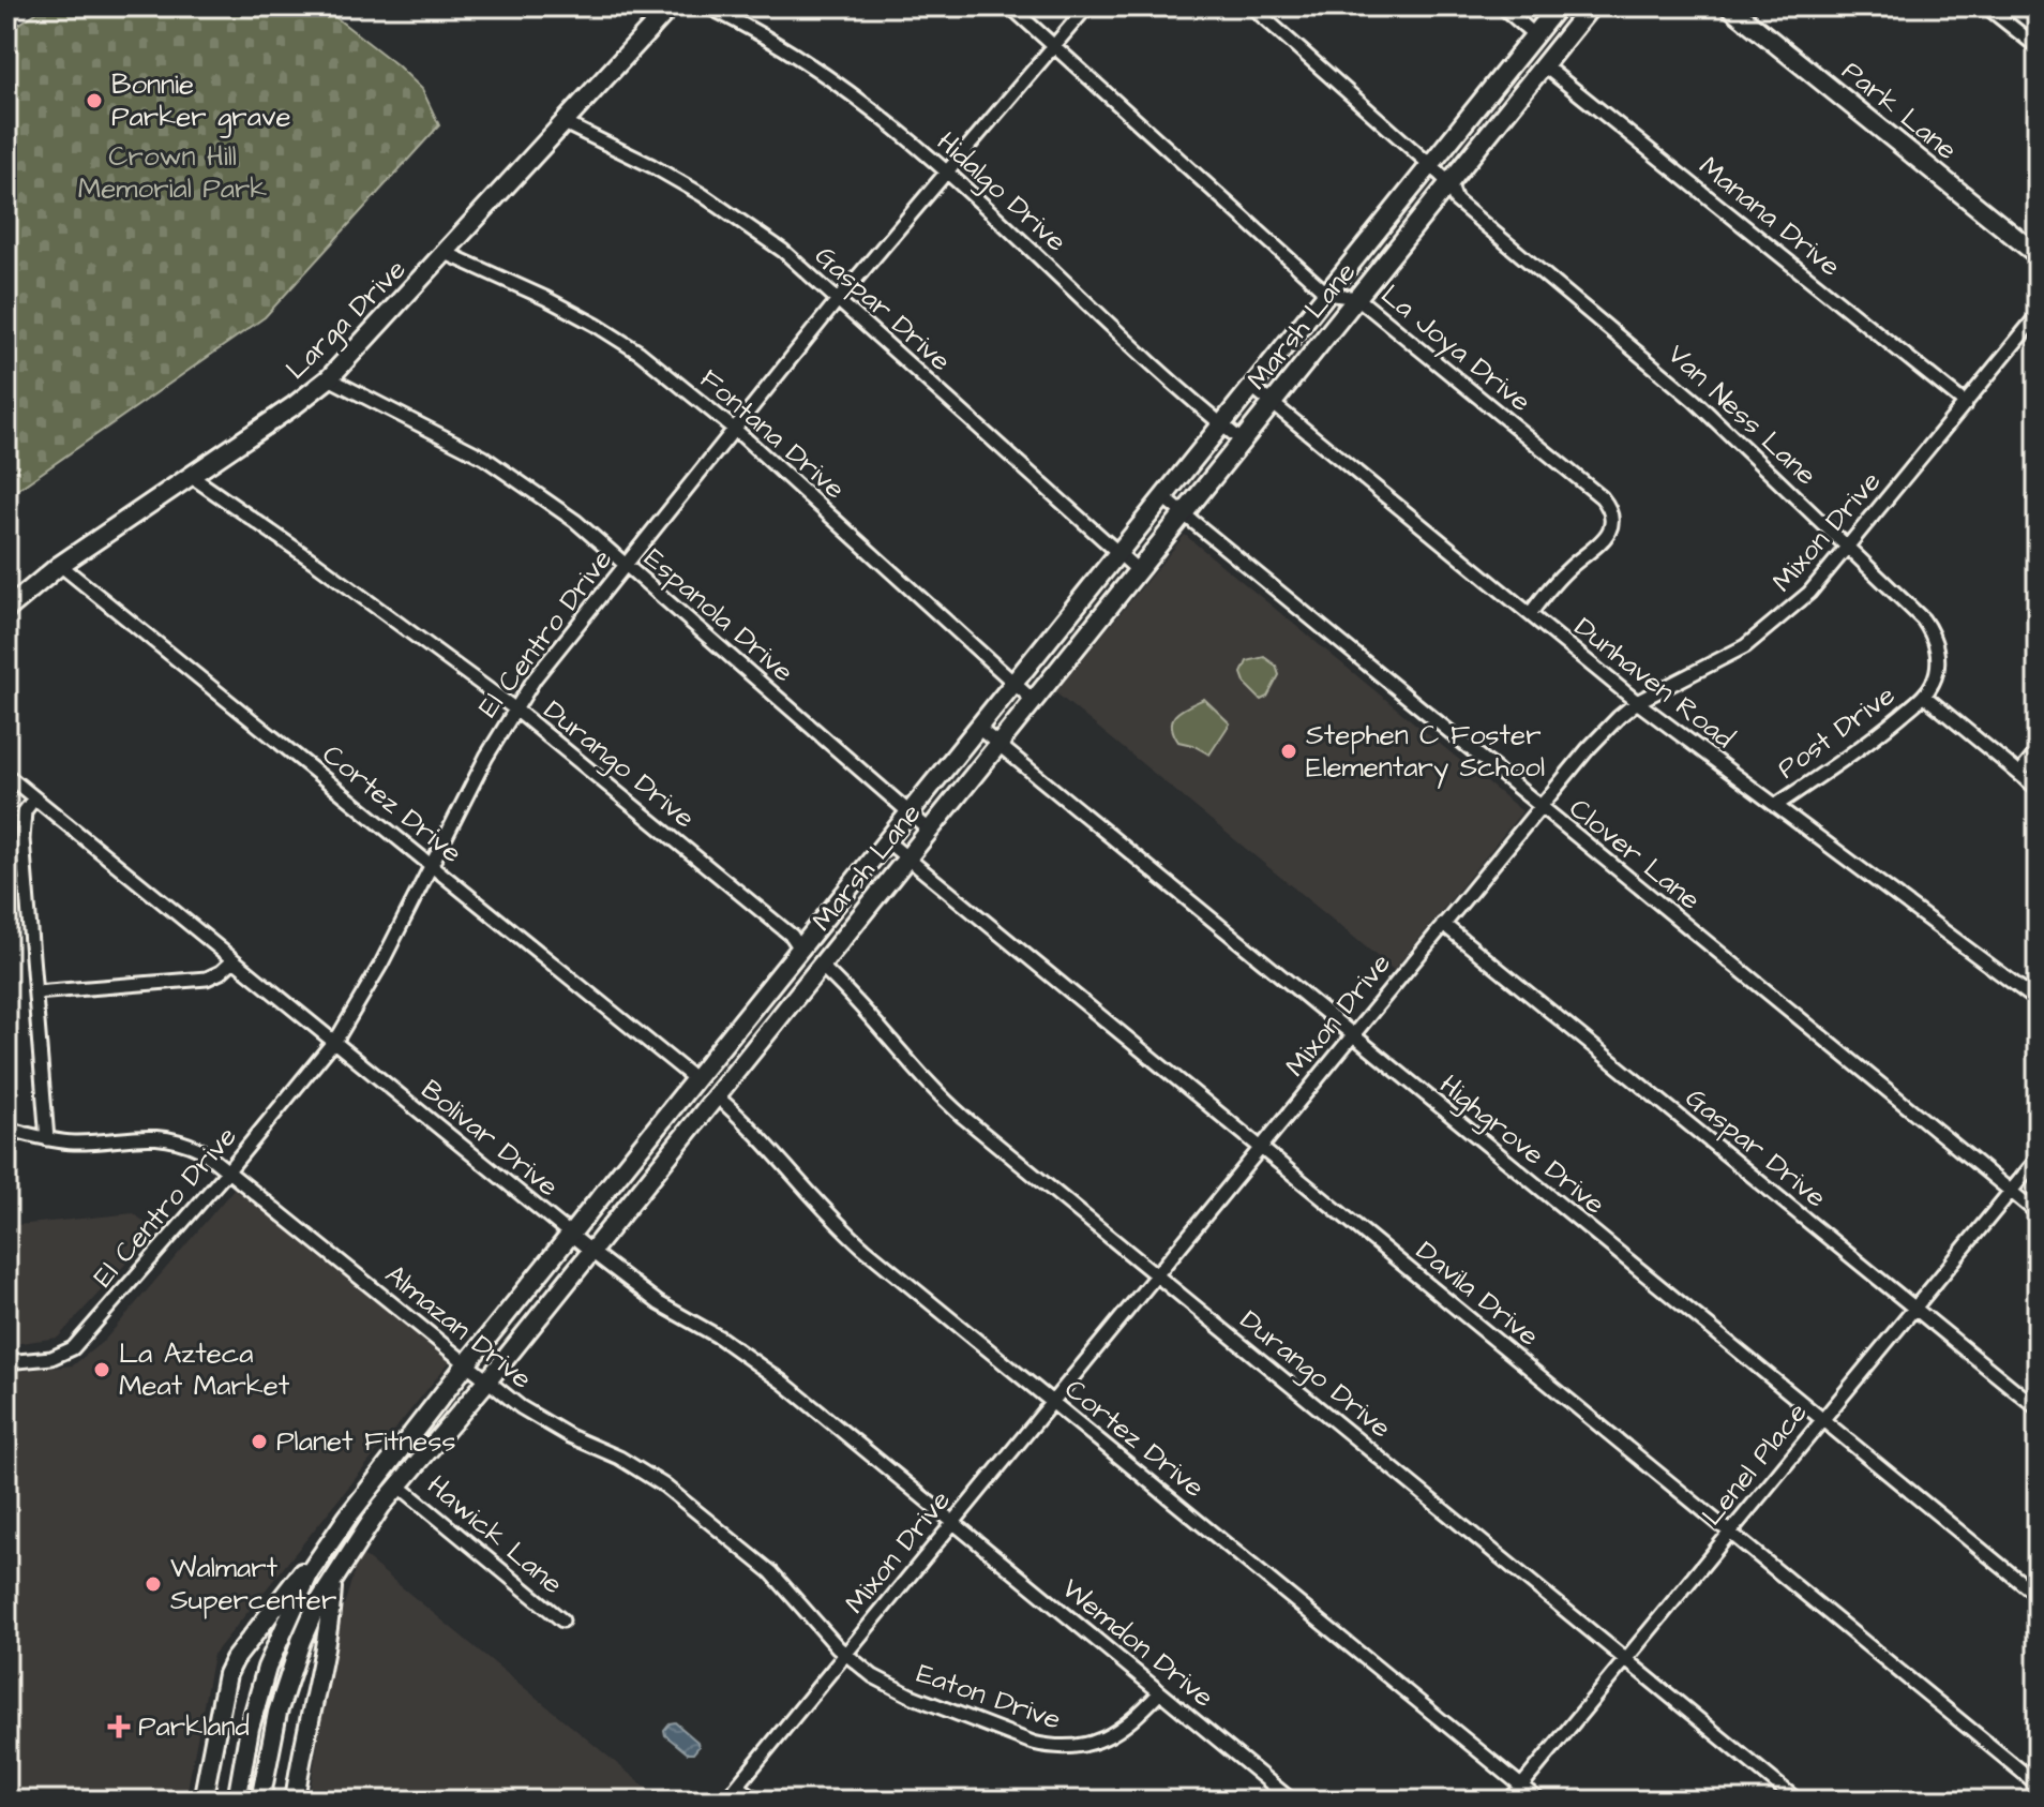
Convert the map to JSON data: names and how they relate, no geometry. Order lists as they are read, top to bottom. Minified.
{"streets":{"main road":["Park Lane","Larga Drive","Marsh Lane"],"street":["Hidalgo Drive","Manana Drive","Gaspar Drive","La Joya Drive","Van Ness Lane","Fontana Drive","Mixon Drive","Espanola Drive","El Centro Drive","Dunhaven Road","Post Drive","Durango Drive","Cortez Drive","Clover Lane","Bolivar Drive","Highgrove Drive","Davila Drive","Almazan Drive","Lenel Place","Hawick Lane","Wemdon Drive","Eaton Drive"]},"crossings":[["Hidalgo Drive","Marsh Lane"],["Hidalgo Drive","El Centro Drive"],["Manana Drive","Marsh Lane"],["Manana Drive","Mixon Drive"],["Gaspar Drive","Larga Drive"],["Gaspar Drive","Marsh Lane"],["Gaspar Drive","Mixon Drive"],["Gaspar Drive","El Centro Drive"],["Gaspar Drive","Lenel Place"],["Larga Drive","Fontana Drive"],["Larga Drive","Espanola Drive"],["Larga Drive","Durango Drive"],["Larga Drive","Cortez Drive"],["Marsh Lane","La Joya Drive"],["Marsh Lane","Van Ness Lane"],["Marsh Lane","Fontana Drive"],["Marsh Lane","Espanola Drive"],["Marsh Lane","Dunhaven Road"],["Marsh Lane","Durango Drive"],["Marsh Lane","Cortez Drive"],["Marsh Lane","Clover Lane"],["Marsh Lane","Bolivar Drive"],["Marsh Lane","Highgrove Drive"],["Marsh Lane","Davila Drive"],["Marsh Lane","Almazan Drive"],["Marsh Lane","Hawick Lane"],["La Joya Drive","Dunhaven Road"],["Van Ness Lane","Mixon Drive"],["Van Ness Lane","Post Drive"],["Fontana Drive","El Centro Drive"],["Mixon Drive","Dunhaven Road"],["Mixon Drive","Durango Drive"],["Mixon Drive","Cortez Drive"],["Mixon Drive","Clover Lane"],["Mixon Drive","Bolivar Drive"],["Mixon Drive","Highgrove Drive"],["Mixon Drive","Davila Drive"],["Mixon Drive","Almazan Drive"],["Mixon Drive","Wemdon Drive"],["Mixon Drive","Eaton Drive"],["Espanola Drive","El Centro Drive"],["El Centro Drive","Durango Drive"],["El Centro Drive","Cortez Drive"],["El Centro Drive","Bolivar Drive"],["El Centro Drive","Almazan Drive"],["Dunhaven Road","Post Drive"],["Durango Drive","Lenel Place"],["Cortez Drive","Lenel Place"],["Clover Lane","Lenel Place"],["Bolivar Drive","Wemdon Drive"],["Highgrove Drive","Lenel Place"],["Davila Drive","Lenel Place"],["Almazan Drive","Eaton Drive"],["Wemdon Drive","Eaton Drive"]],"parks":["Crown Hill Memorial Park"],"places":{"other":["Bonnie Parker grave","Stephen C Foster Elementary School","La Azteca Meat Market","Planet Fitness","Walmart Supercenter"],"health":["Parkland"]}}
